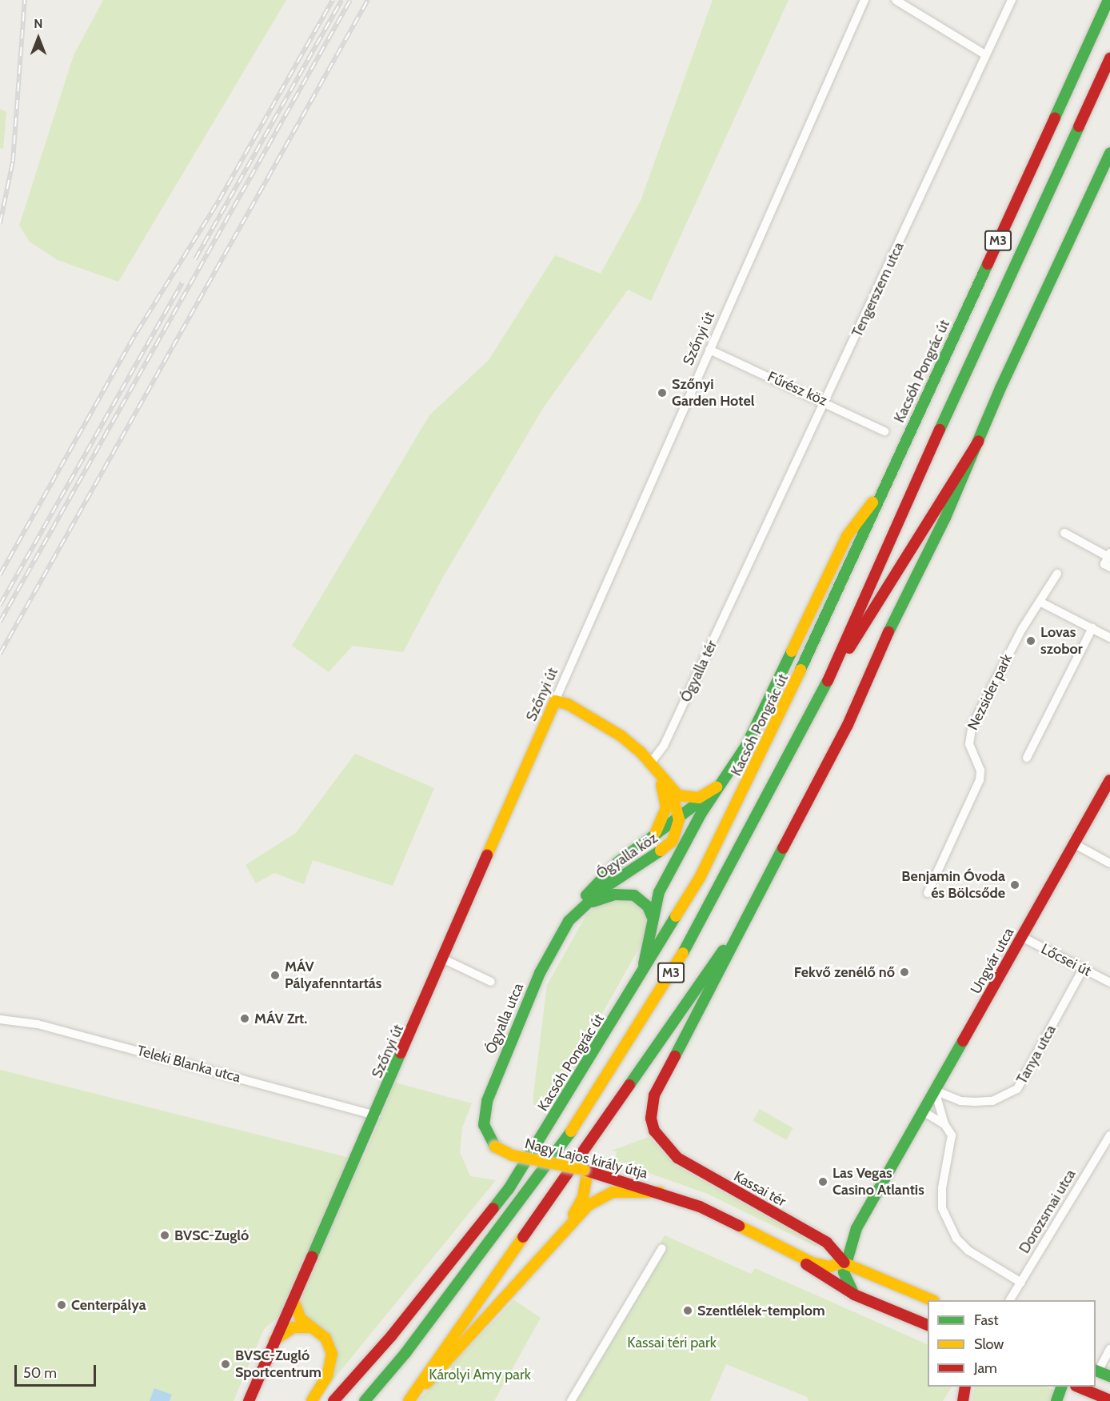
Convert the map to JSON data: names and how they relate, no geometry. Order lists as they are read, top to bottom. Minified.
{"streets":{"main road":["M3","Szőnyi út","Kacsóh Pongrác út","Ógyalla köz","Ungvár utca","Ógyalla utca","Nagy Lajos király útja","Kassai tér"],"street":["Tengerszem utca","Fűrész köz","Ógyalla tér","Nezsider park","Lőcsei út","Tanya utca","Teleki Blanka utca","Dorozsmai utca"]},"crossings":[["Tengerszem utca","Fűrész köz"],["Tengerszem utca","Ógyalla tér"],["Szőnyi út","Fűrész köz"],["Szőnyi út","Ógyalla köz"],["Szőnyi út","Teleki Blanka utca"],["Ógyalla tér","Ógyalla köz"],["Ógyalla köz","Ógyalla utca"],["Lőcsei út","Ungvár utca"],["Lőcsei út","Tanya utca"],["Ungvár utca","Tanya utca"],["Ungvár utca","Nagy Lajos király útja"],["Ungvár utca","Kassai tér"],["Ógyalla utca","Nagy Lajos király útja"],["Nagy Lajos király útja","Kassai tér"]],"parks":["Kassai téri park","Károlyi Amy park"],"places":["Szőnyi Garden Hotel","Lovas szobor","Benjamin Óvoda és Bölcsőde","Fekvő zenélő nő","MÁV Pályafenntartás","MÁV Zrt.","Las Vegas Casino Atlantis","BVSC-Zugló","Centerpálya","Szentlélek-templom","BVSC-Zugló Sportcentrum"],"legend":["Fast","Slow","Jam"],"scale_bar":"50 m","north":"top"}
